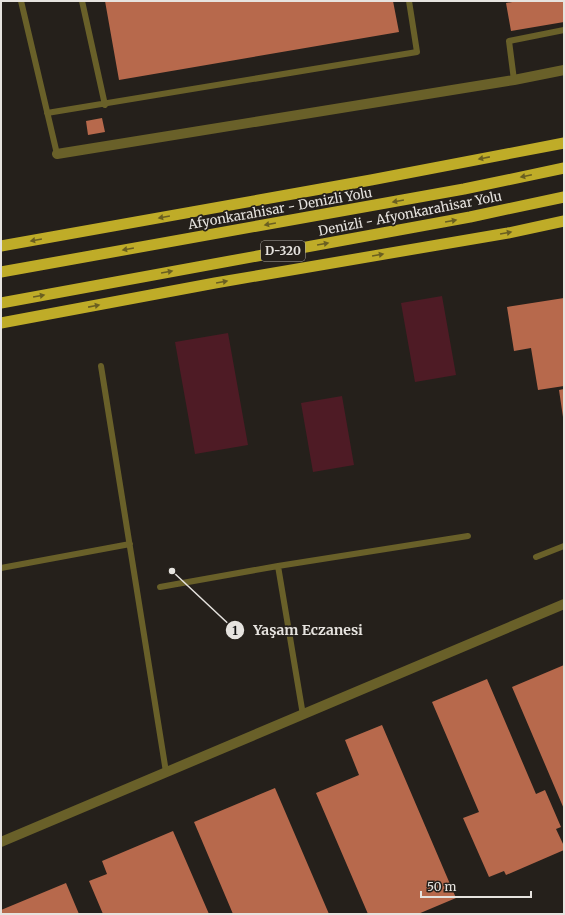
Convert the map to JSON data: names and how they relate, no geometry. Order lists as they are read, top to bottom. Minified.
{"streets":{"highway":["Afyonkarahisar - Denizli Yolu","Denizli - Afyonkarahisar Yolu","D-320"]},"places":["Yaşam Eczanesi"],"scale_bar":"50 m"}
